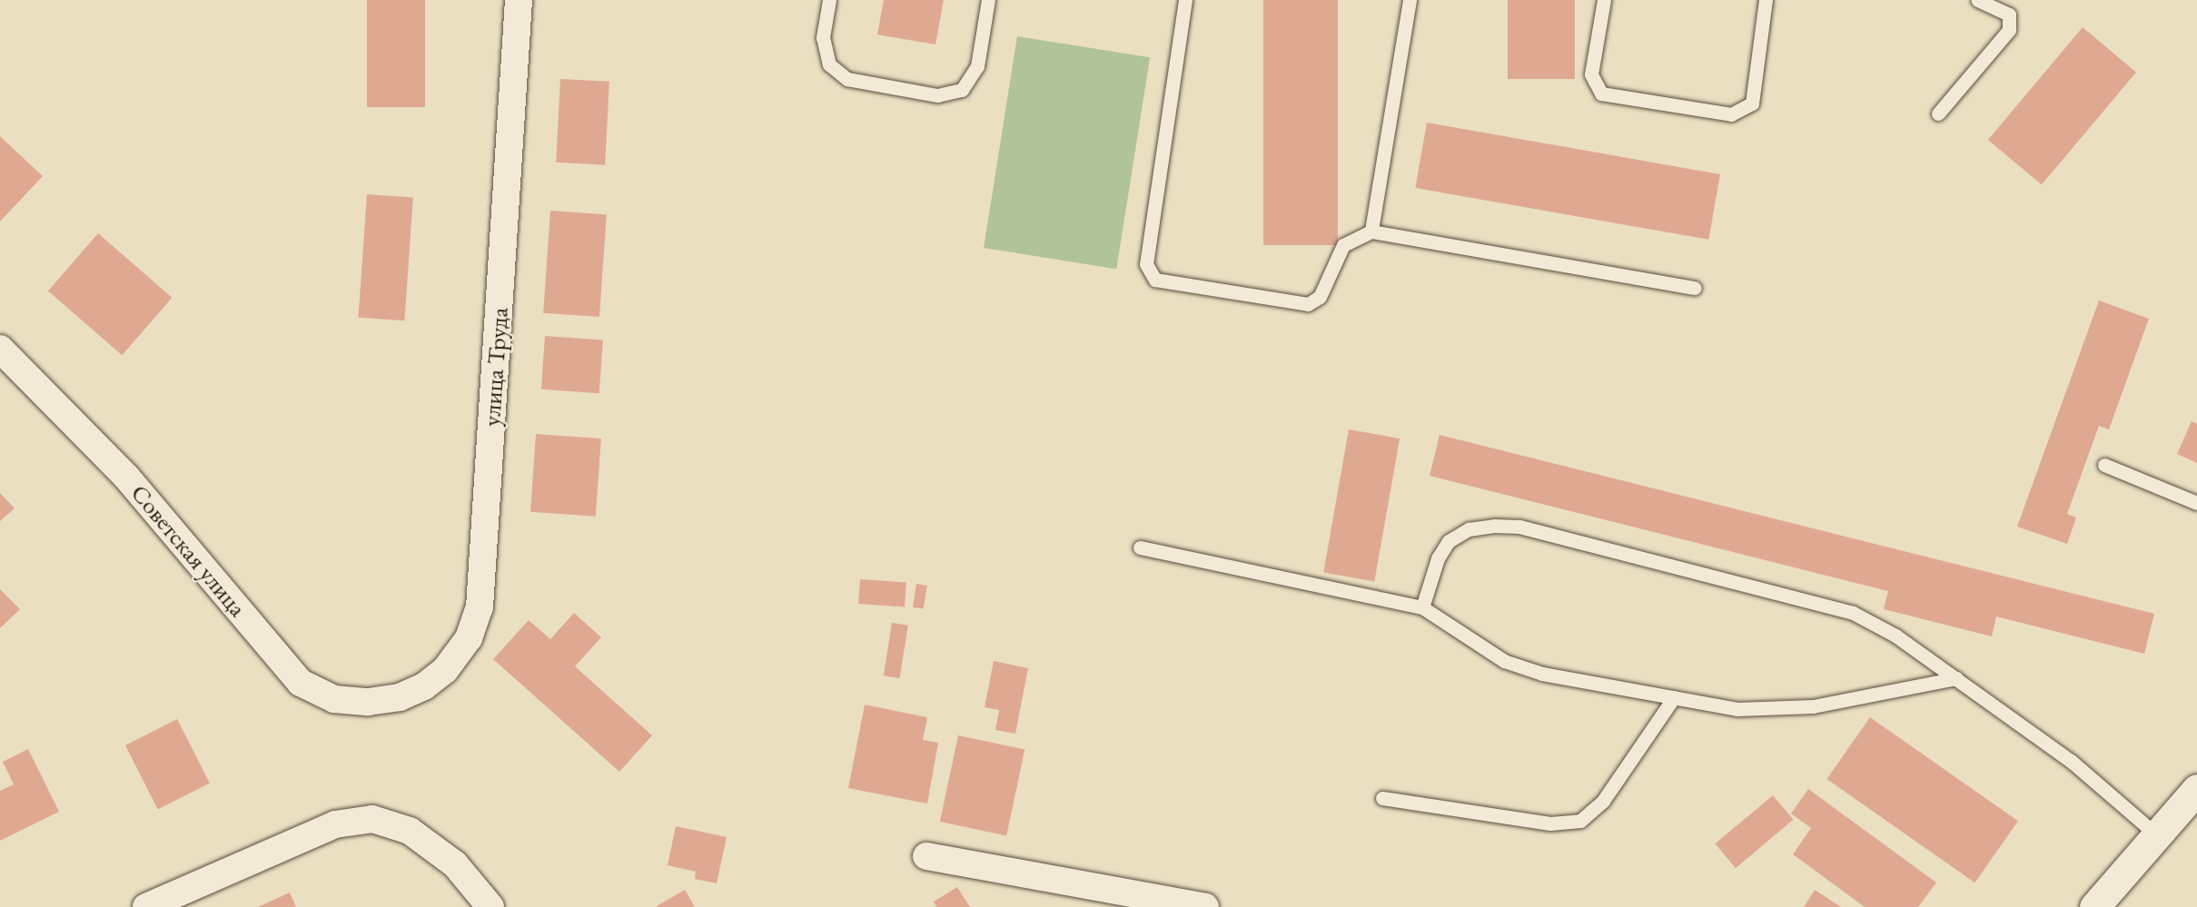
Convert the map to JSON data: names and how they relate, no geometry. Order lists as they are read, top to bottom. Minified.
{"streets":{"street":["улица Труда","Советская улица"]},"crossings":[["улица Труда","Советская улица"]]}
